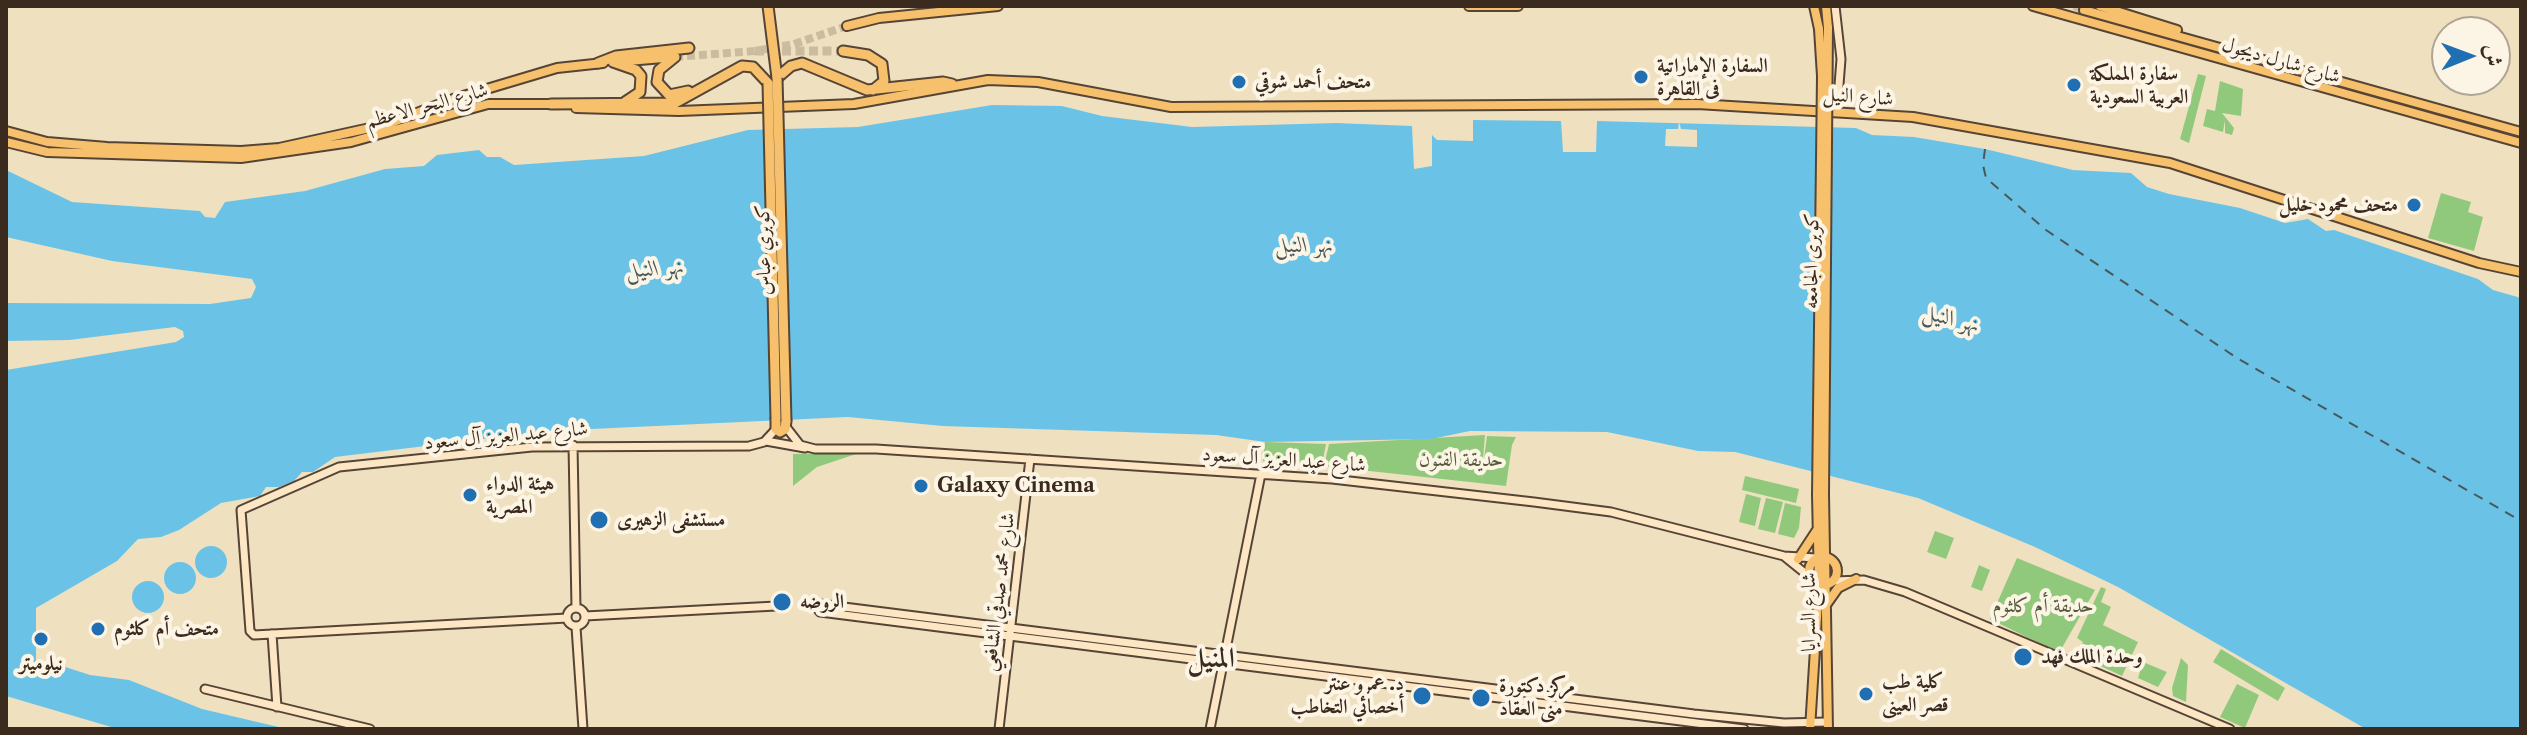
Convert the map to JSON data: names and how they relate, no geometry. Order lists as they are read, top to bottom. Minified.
{"streets":{"highway":["كوبري عباس"],"main road":["شارع شارل ديجول","شارع النيل","شارع البحر الاعظم","كوبرى الجامعه","شارع السرايا"],"street":["شارع عبد العزيز آل سعود","شارع محمد صدقي الشافعي"]},"crossings":[["شارع النيل","شارع البحر الاعظم"],["كوبرى الجامعه","شارع السرايا"],["شارع عبد العزيز آل سعود","شارع محمد صدقي الشافعي"],["شارع عبد العزيز آل سعود","شارع السرايا"]],"districts":["المنيل"],"water":["نهر النيل"],"parks":["حديقة الفنون","حديقة أم كلثوم"],"places":["السفارة الإماراتية فى القاهرة","متحف أحمد شوقي","سفارة المملكة العربية السعودية","متحف محمود خليل","Galaxy Cinema","هيئة الدواء المصرية","مستشفى الزهيرى","الروضه","متحف أم كلثوم","نيلوميتر","وحدة الملك فهد","كلية طب قصر العينى","د. عمرو عنتر أخصائي التخاطب","مركز دكتورة منى العقاد"],"north":"right"}
